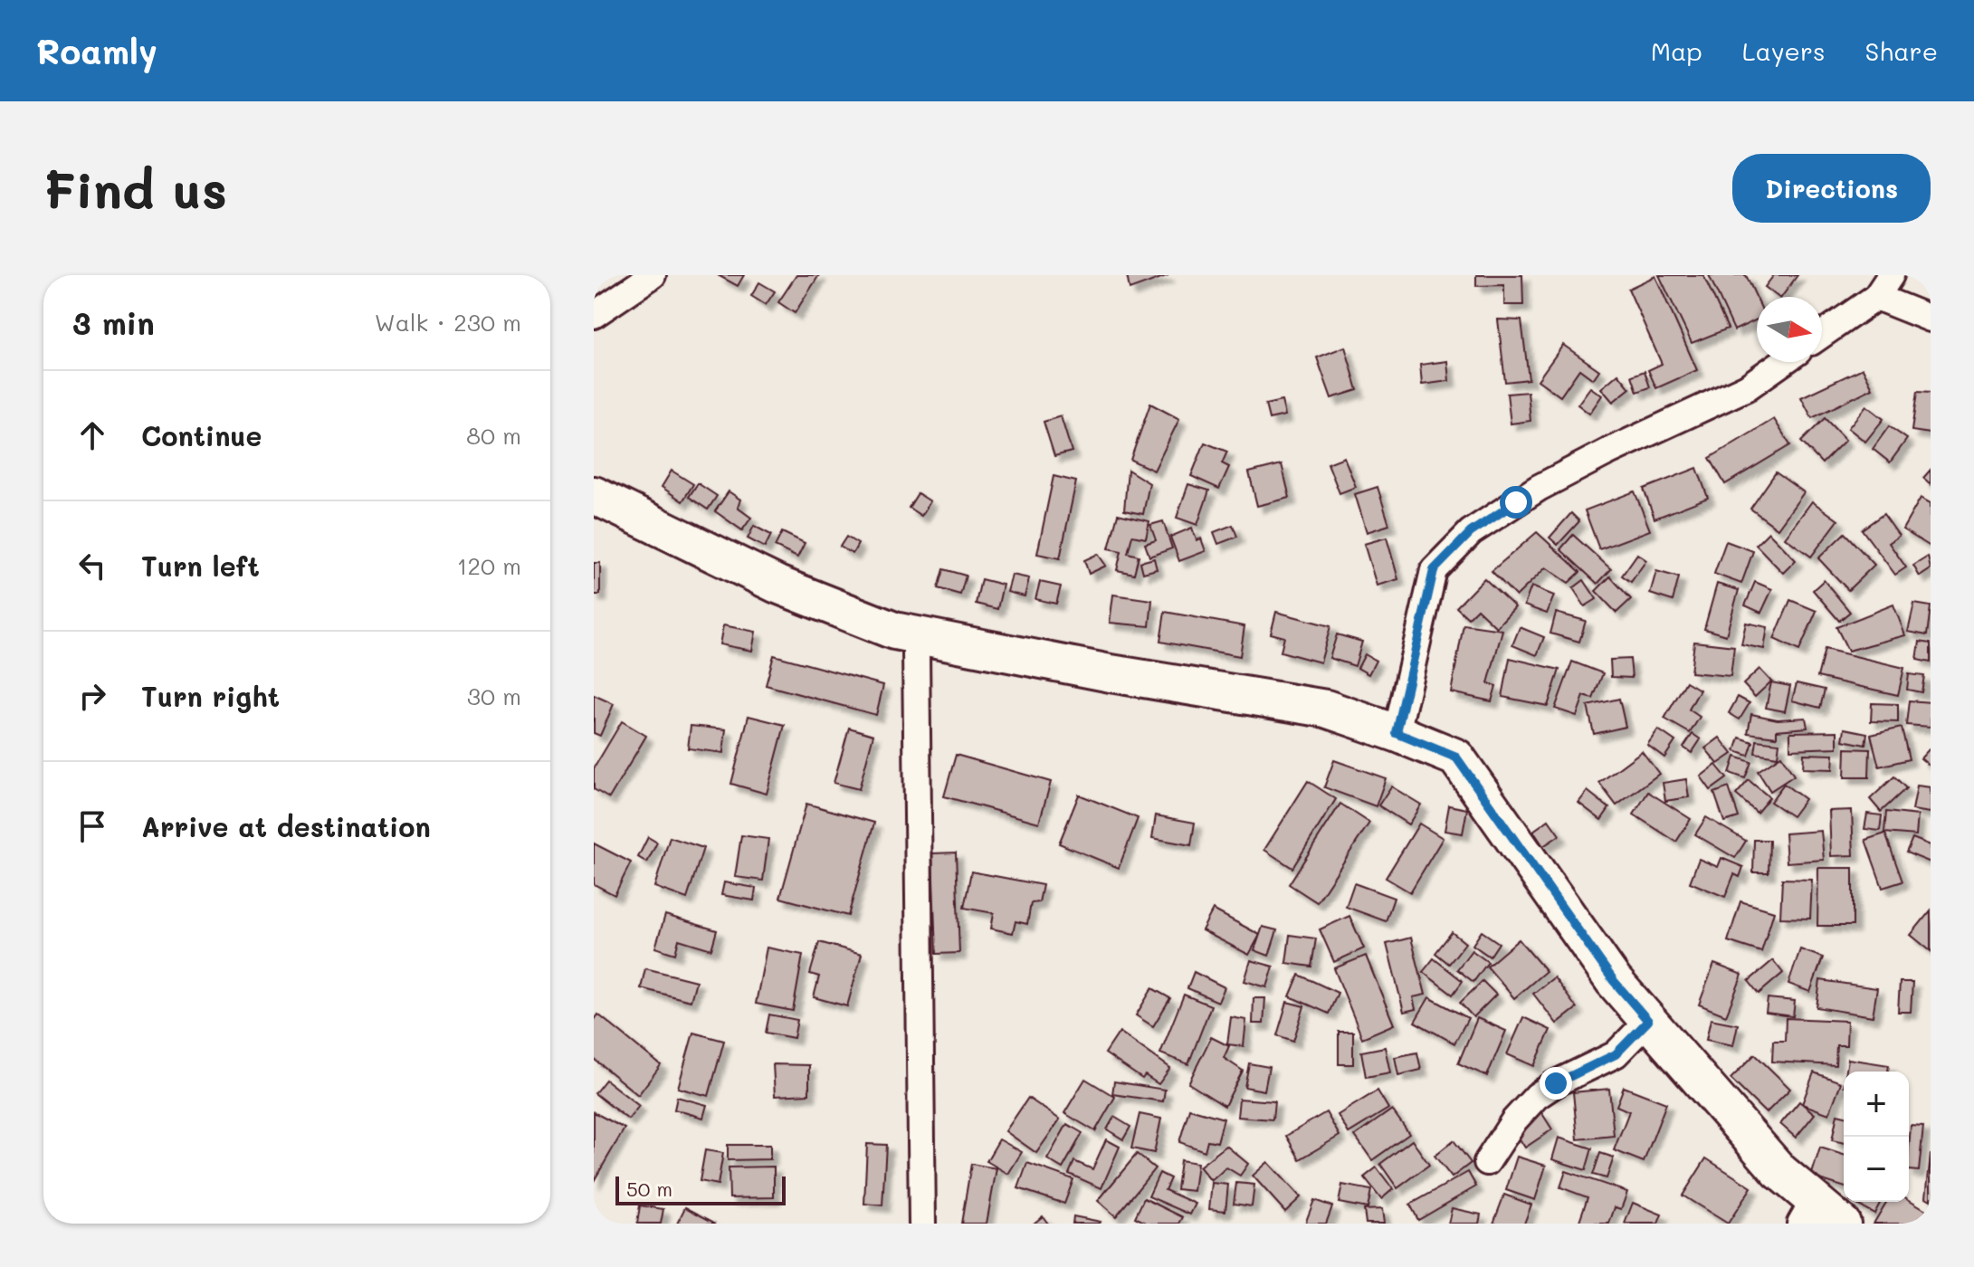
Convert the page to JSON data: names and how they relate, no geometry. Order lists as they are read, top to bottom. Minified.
{"scale_bar":"50 m","north":"right","page":{"header":"Roamly","nav":["Map","Layers","Share"],"buttons":"Directions","title":"Find us","heading":["3 min","Walk · 230 m"],"list":[["Continue","80 m"],["Turn left","120 m"],["Turn right","30 m"],"Arrive at destination"],"map_buttons":["+","−"],"scale":"50 m"}}
